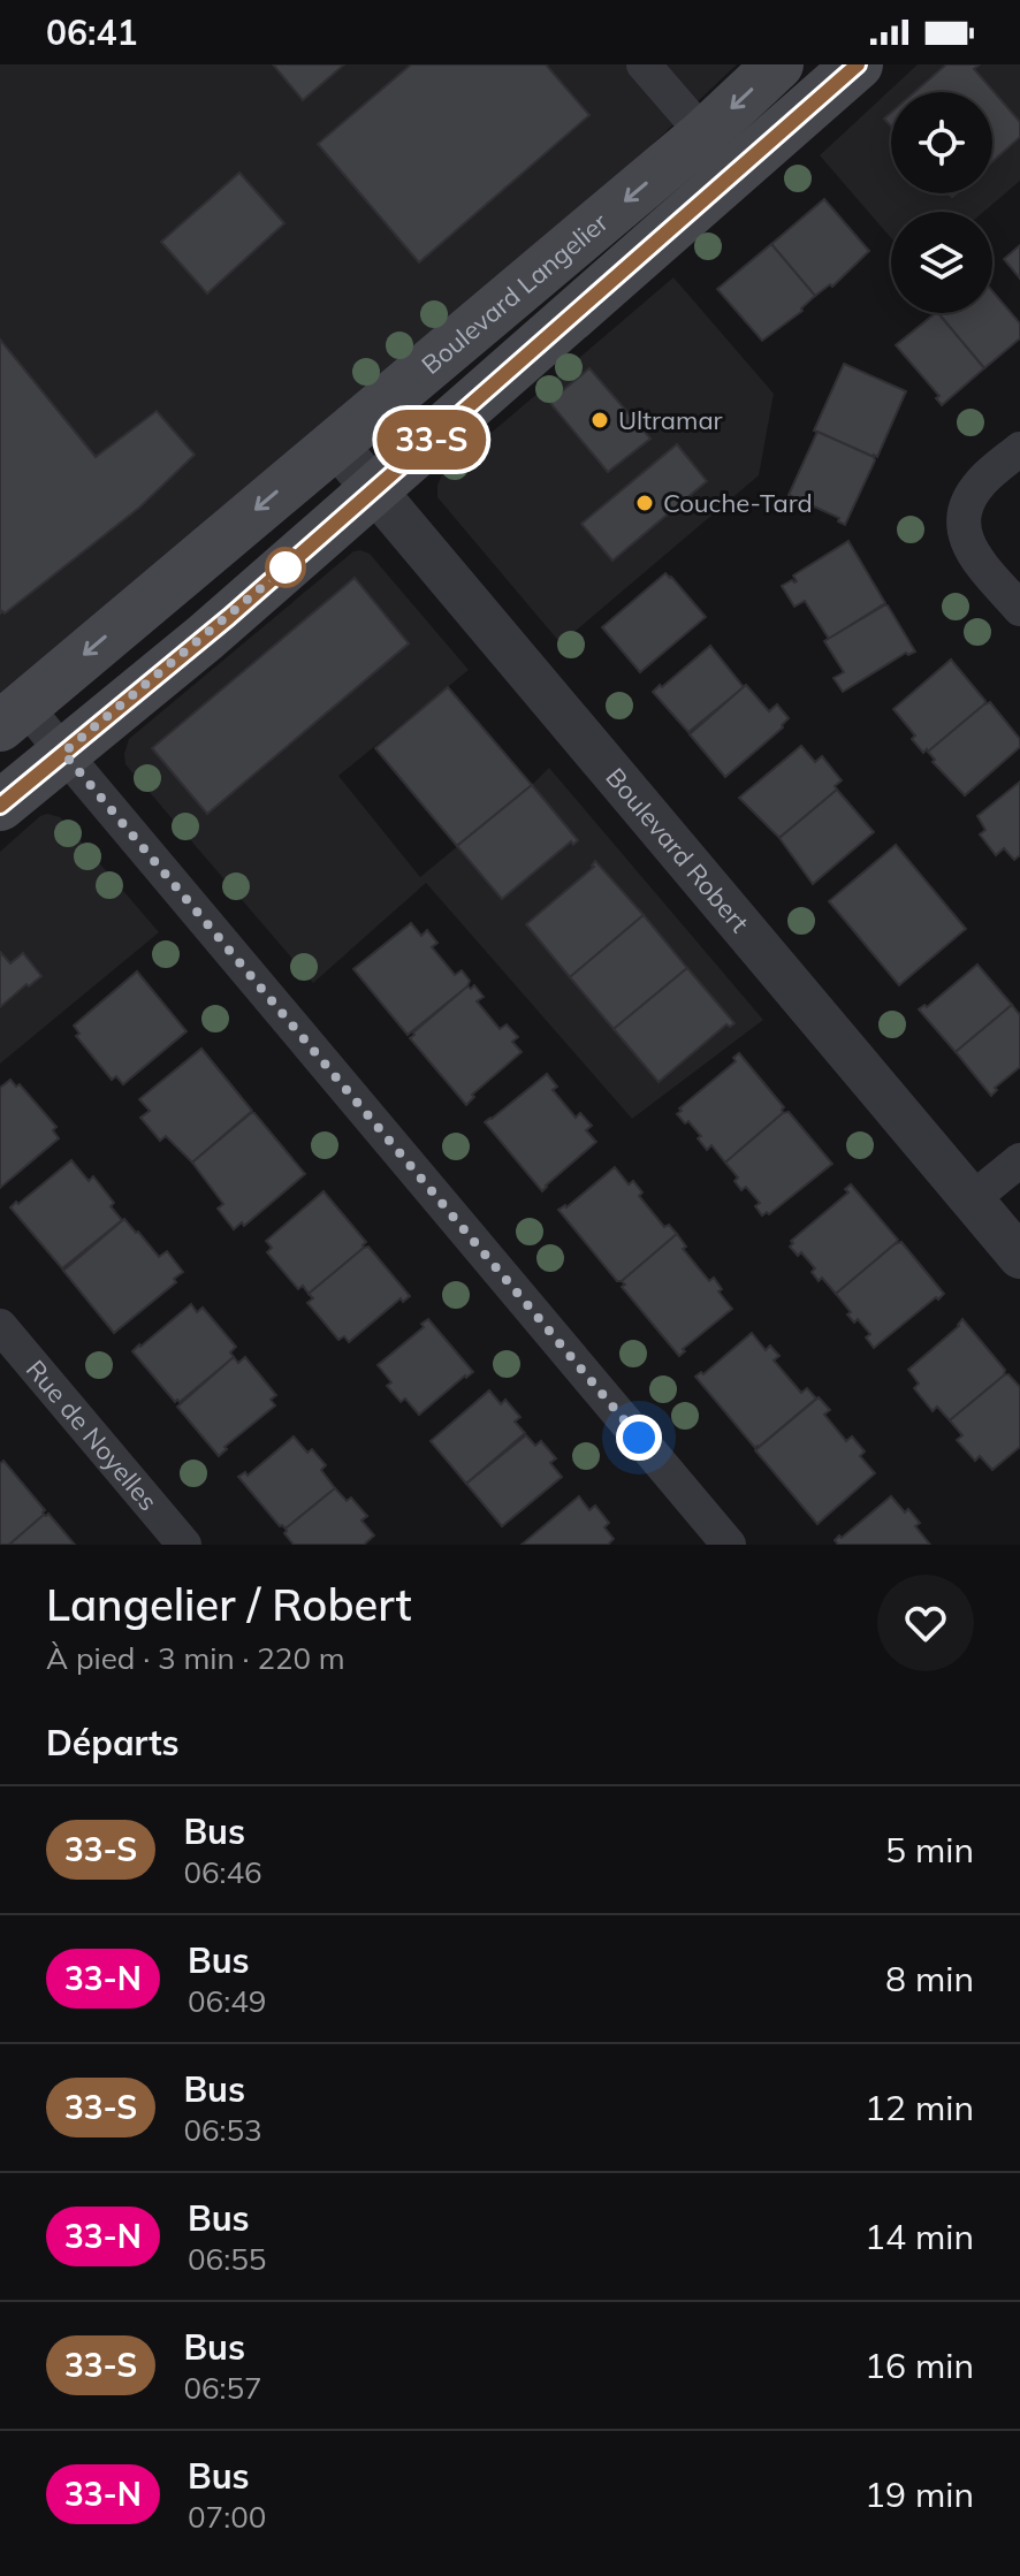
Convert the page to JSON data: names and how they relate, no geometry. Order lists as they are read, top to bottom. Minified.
{"streets":{"main road":["Boulevard Langelier"],"street":["Boulevard Robert","Rue de Noyelles"]},"crossings":[["Boulevard Langelier","Boulevard Robert"]],"places":["Ultramar","Couche-Tard"],"lines":["bus line 33-S"],"page":{"status":"06:41","on_map":"33-S","heading":[["Langelier / Robert","À pied · 3 min · 220 m"],"Départs"],"list":[{"mark":"33-S","name":"Bus","note":"06:46","value":"5 min"},{"mark":"33-N","name":"Bus","note":"06:49","value":"8 min"},{"mark":"33-S","name":"Bus","note":"06:53","value":"12 min"},{"mark":"33-N","name":"Bus","note":"06:55","value":"14 min"},{"mark":"33-S","name":"Bus","note":"06:57","value":"16 min"},{"mark":"33-N","name":"Bus","note":"07:00","value":"19 min"}]}}
